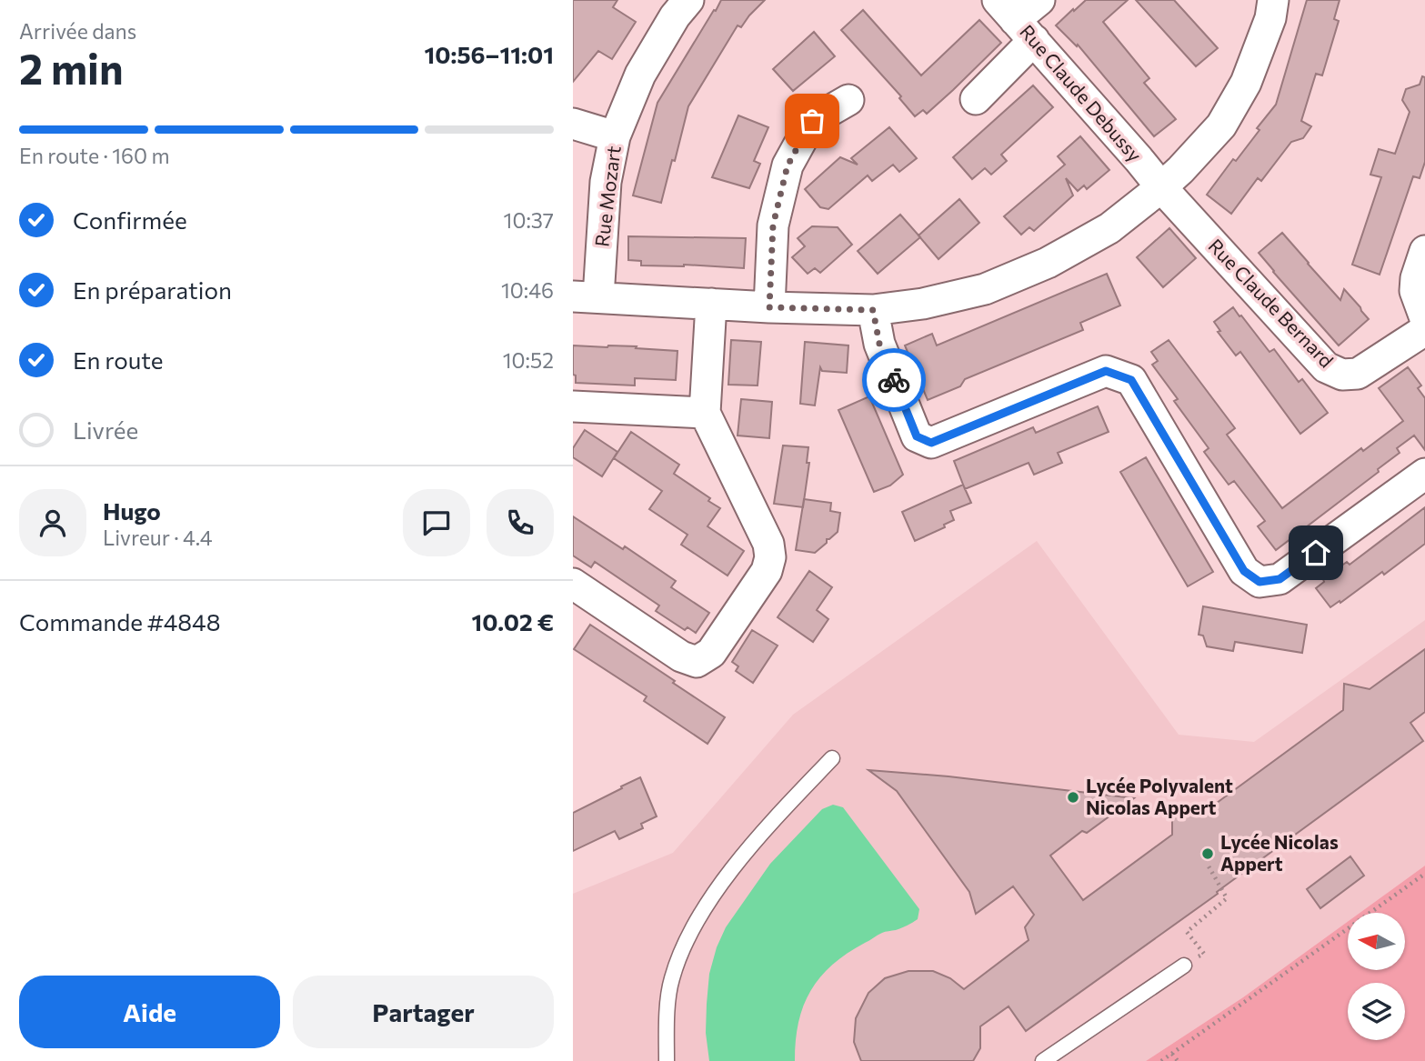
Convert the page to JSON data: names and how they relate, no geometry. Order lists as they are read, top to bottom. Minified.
{"streets":{"street":["Rue Claude Debussy","Rue Mozart","Rue Claude Bernard"]},"crossings":[["Rue Claude Debussy","Rue Claude Bernard"]],"places":["Lycée Polyvalent Nicolas Appert","Lycée Nicolas Appert"],"north":"left","page":{"heading":["2 min","Arrivée dans","10:56–11:01"],"panel":["Hugo","Livreur · 4.4","Commande #4848","10.02 €"],"bar":"En route · 160 m","list":[["Confirmée","10:37"],["En préparation","10:46"],["En route","10:52"],"Livrée"],"buttons":["Aide","Partager"]}}
